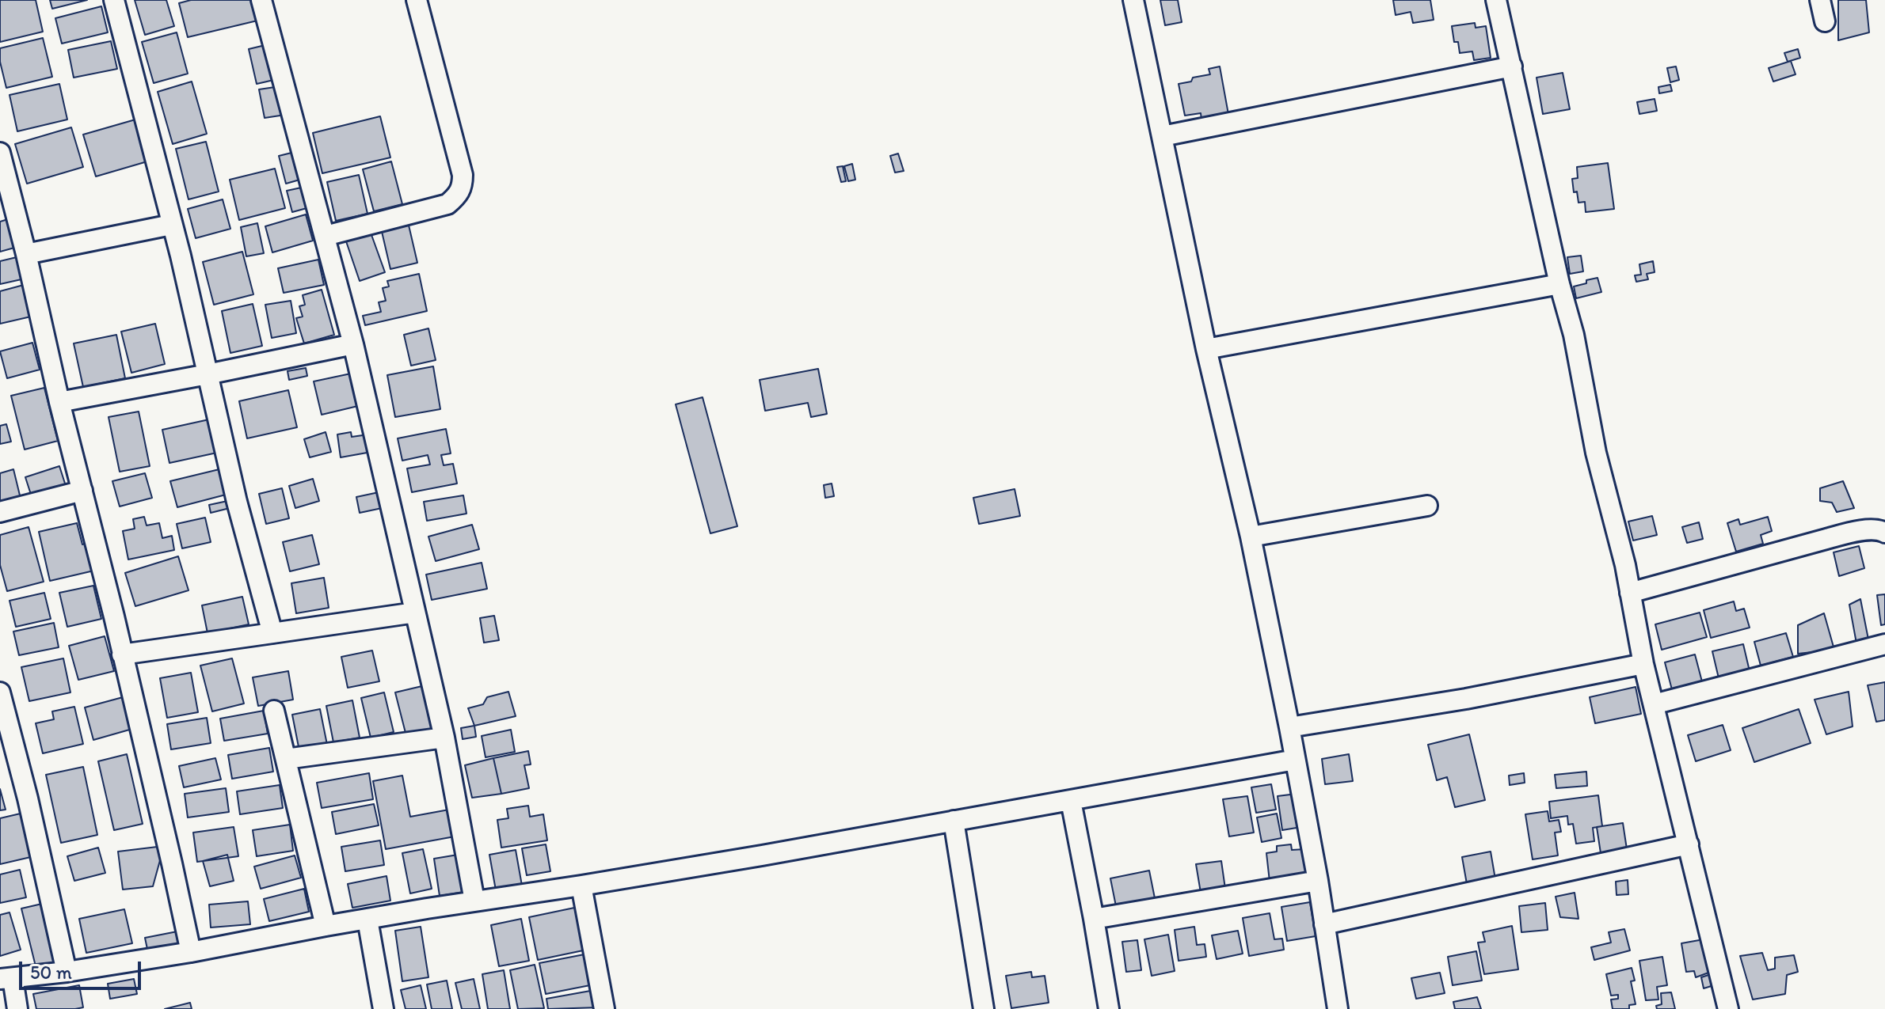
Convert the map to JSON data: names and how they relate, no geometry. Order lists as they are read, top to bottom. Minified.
{"scale_bar":"50 m"}
